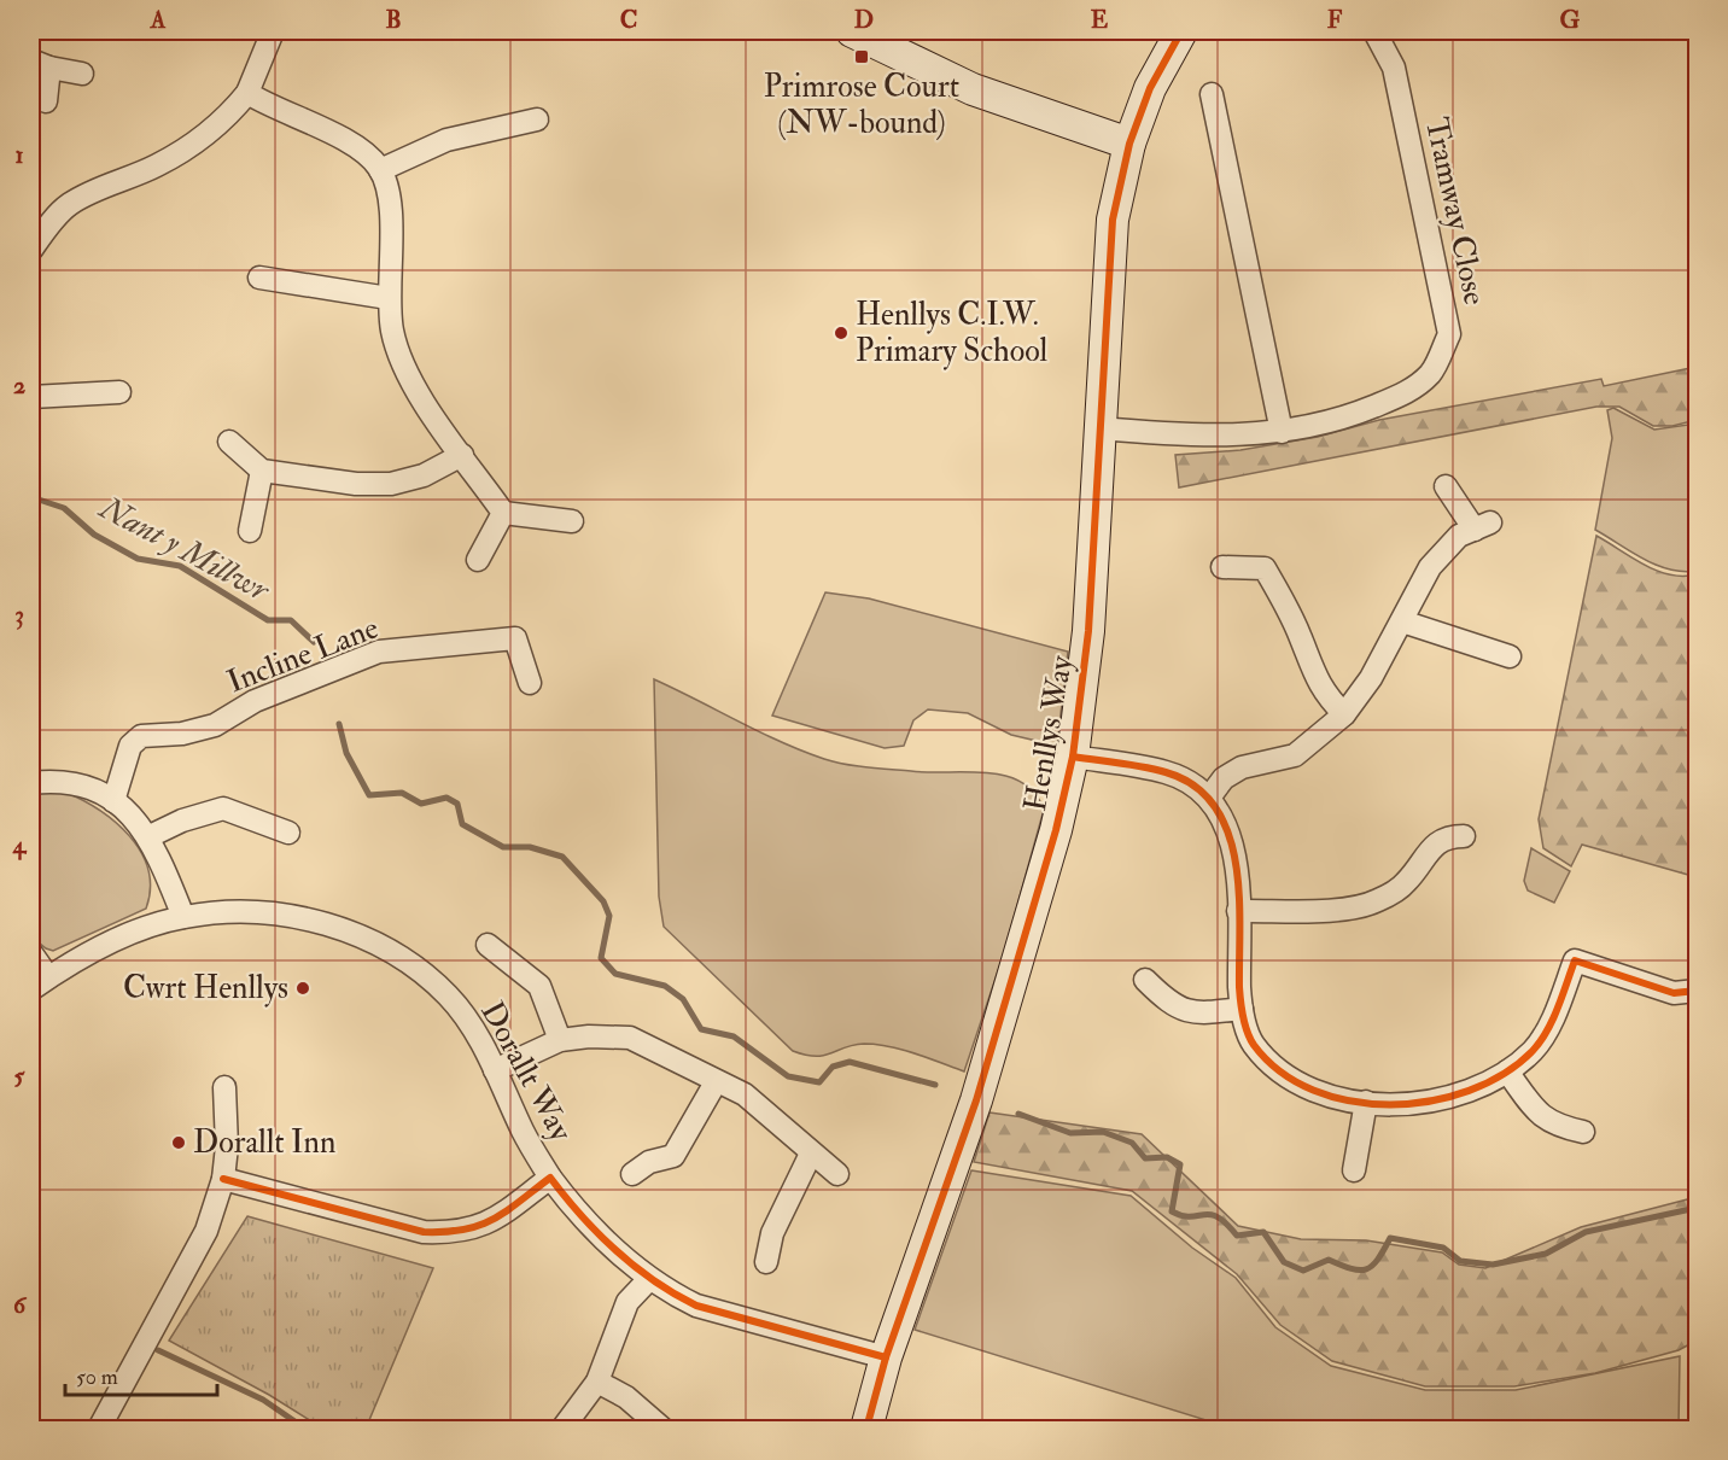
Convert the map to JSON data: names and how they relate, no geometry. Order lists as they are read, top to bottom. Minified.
{"streets":{"street":["Tramway Close","Incline Lane","Henllys Way","Dorallt Way"]},"crossings":[["Tramway Close","Henllys Way"],["Henllys Way","Dorallt Way"]],"water":["Nant y Millwr"],"places":{"transit":["Primrose Court (NW-bound)"],"other":["Henllys C.I.W. Primary School","Cwrt Henllys","Dorallt Inn"]},"scale_bar":"50 m","grid":{"columns":["A","B","C","D","E","F","G"],"rows":["1","2","3","4","5","6"]}}
